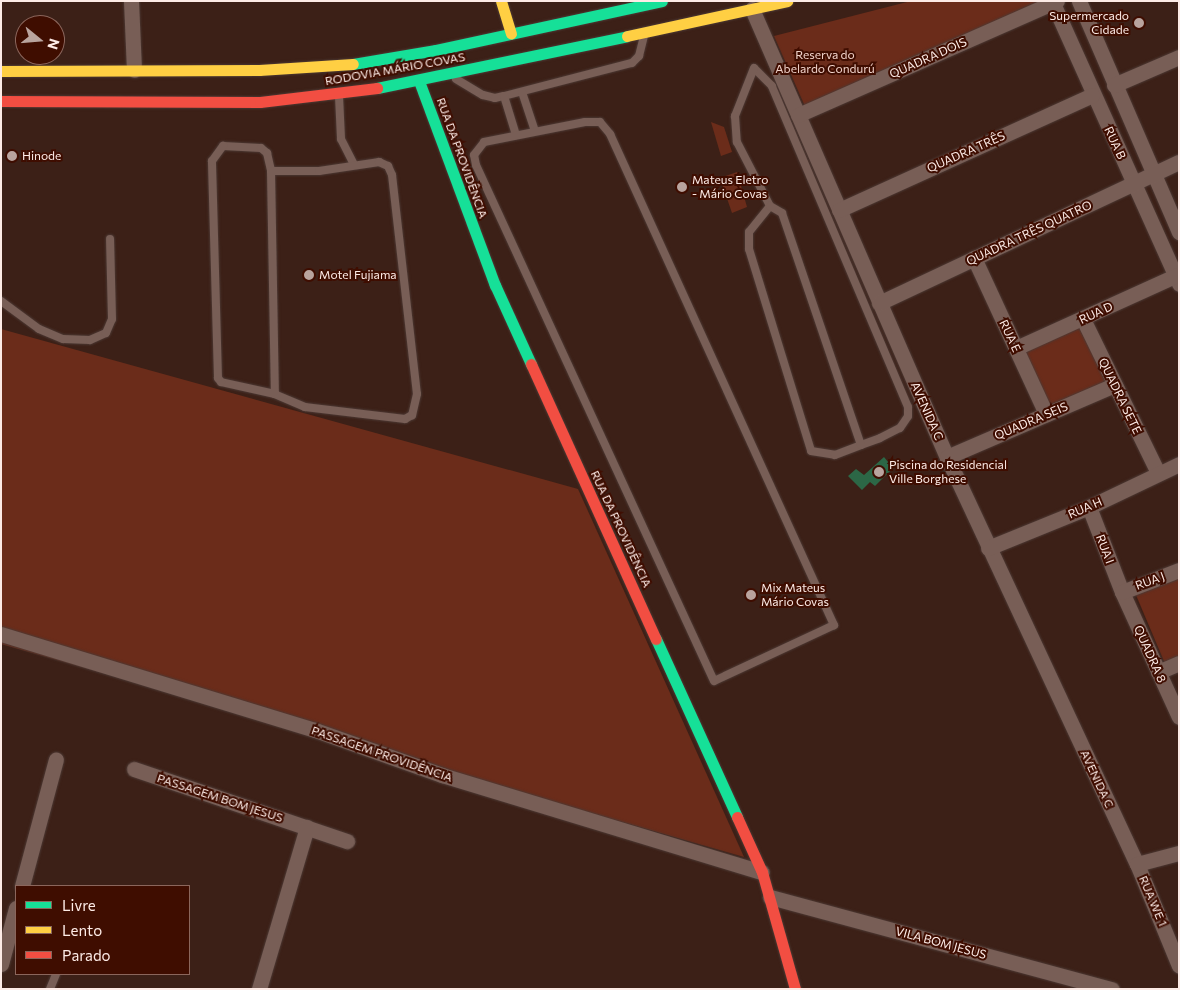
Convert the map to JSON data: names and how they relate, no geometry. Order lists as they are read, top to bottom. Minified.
{"streets":{"main road":["RODOVIA MÁRIO COVAS","RUA DA PROVIDÊNCIA"],"street":["QUADRA DOIS","RUA B","QUADRA TRÊS","QUADRA TRÊS QUATRO","RUA D","RUA E","QUADRA SETE","AVENIDA C","QUADRA SEIS","RUA H","RUA I","RUA J","QUADRA 8","PASSAGEM PROVIDÊNCIA","PASSAGEM BOM JESUS","RUA WE 1","VILA BOM JESUS"]},"crossings":[["QUADRA DOIS","RUA B"],["QUADRA DOIS","AVENIDA C"],["RODOVIA MÁRIO COVAS","RUA DA PROVIDÊNCIA"],["RODOVIA MÁRIO COVAS","AVENIDA C"],["RUA B","QUADRA TRÊS"],["RUA B","QUADRA TRÊS QUATRO"],["RUA B","RUA D"],["QUADRA TRÊS","AVENIDA C"],["RUA DA PROVIDÊNCIA","PASSAGEM PROVIDÊNCIA"],["RUA DA PROVIDÊNCIA","VILA BOM JESUS"],["QUADRA TRÊS QUATRO","RUA E"],["QUADRA TRÊS QUATRO","AVENIDA C"],["RUA D","RUA E"],["RUA D","QUADRA SETE"],["RUA E","QUADRA SEIS"],["QUADRA SETE","QUADRA SEIS"],["QUADRA SETE","RUA H"],["AVENIDA C","QUADRA SEIS"],["AVENIDA C","RUA H"],["AVENIDA C","RUA WE 1"],["RUA H","RUA I"],["RUA I","RUA J"],["RUA I","QUADRA 8"],["RUA J","QUADRA 8"]],"parks":["Reserva do Abelardo Condurú"],"places":["Supermercado Cidade","Hinode","Mateus Eletro - Mário Covas","Motel Fujiama","Piscina do Residencial Ville Borghese","Mix Mateus Mário Covas"],"legend":["Livre","Lento","Parado"],"north":"right"}
